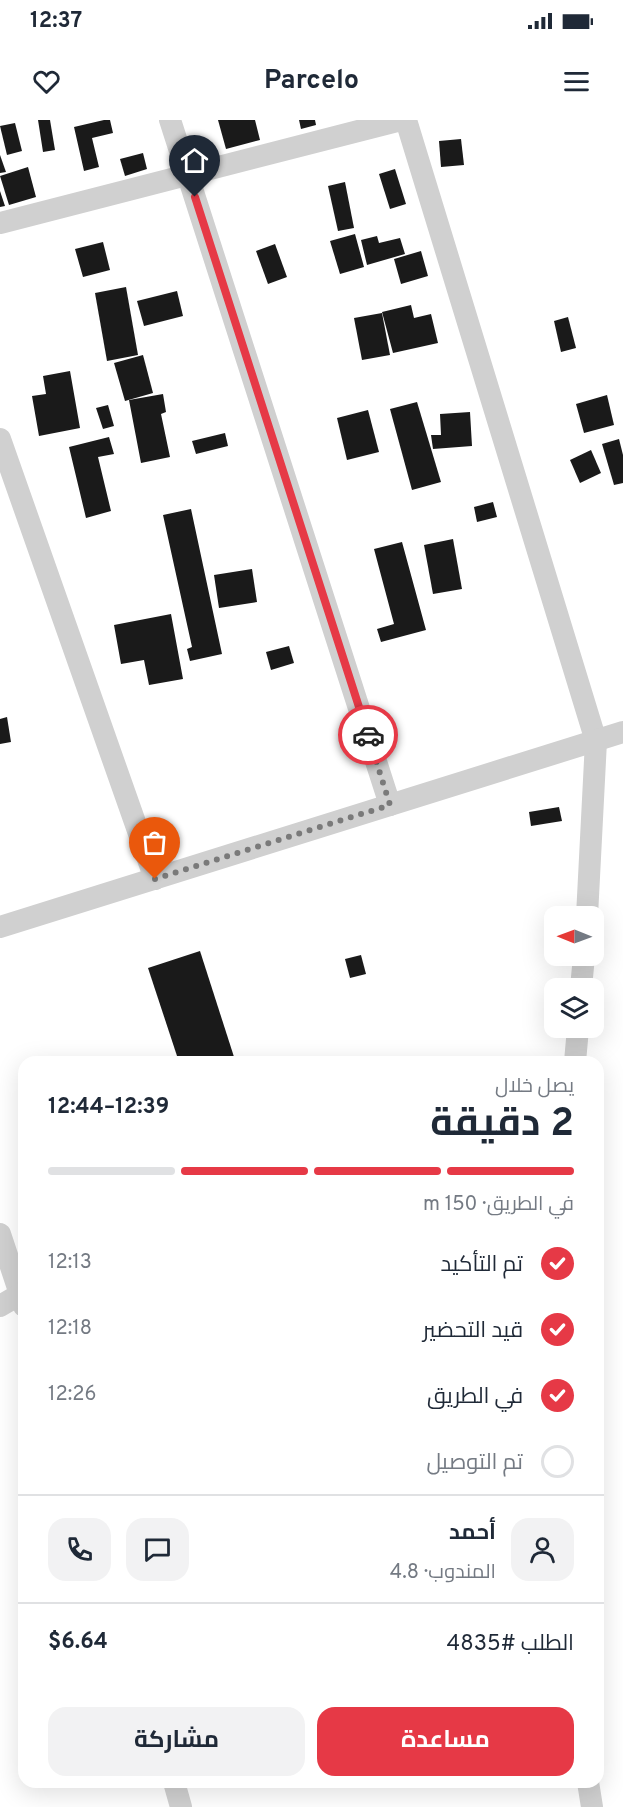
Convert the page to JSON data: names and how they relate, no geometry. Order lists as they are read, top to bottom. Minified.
{"north":"left","page":{"status":"12:37","header":"Parcelo","heading":["2 دقيقة","يصل خلال","12:39–12:44"],"panel":["أحمد","المندوب · 4.8","الطلب #4835","$6.64"],"bar":"في الطريق · 150 m","list":[["تم التأكيد","12:13"],["قيد التحضير","12:18"],["في الطريق","12:26"],"تم التوصيل"],"buttons":["مساعدة","مشاركة"]}}
